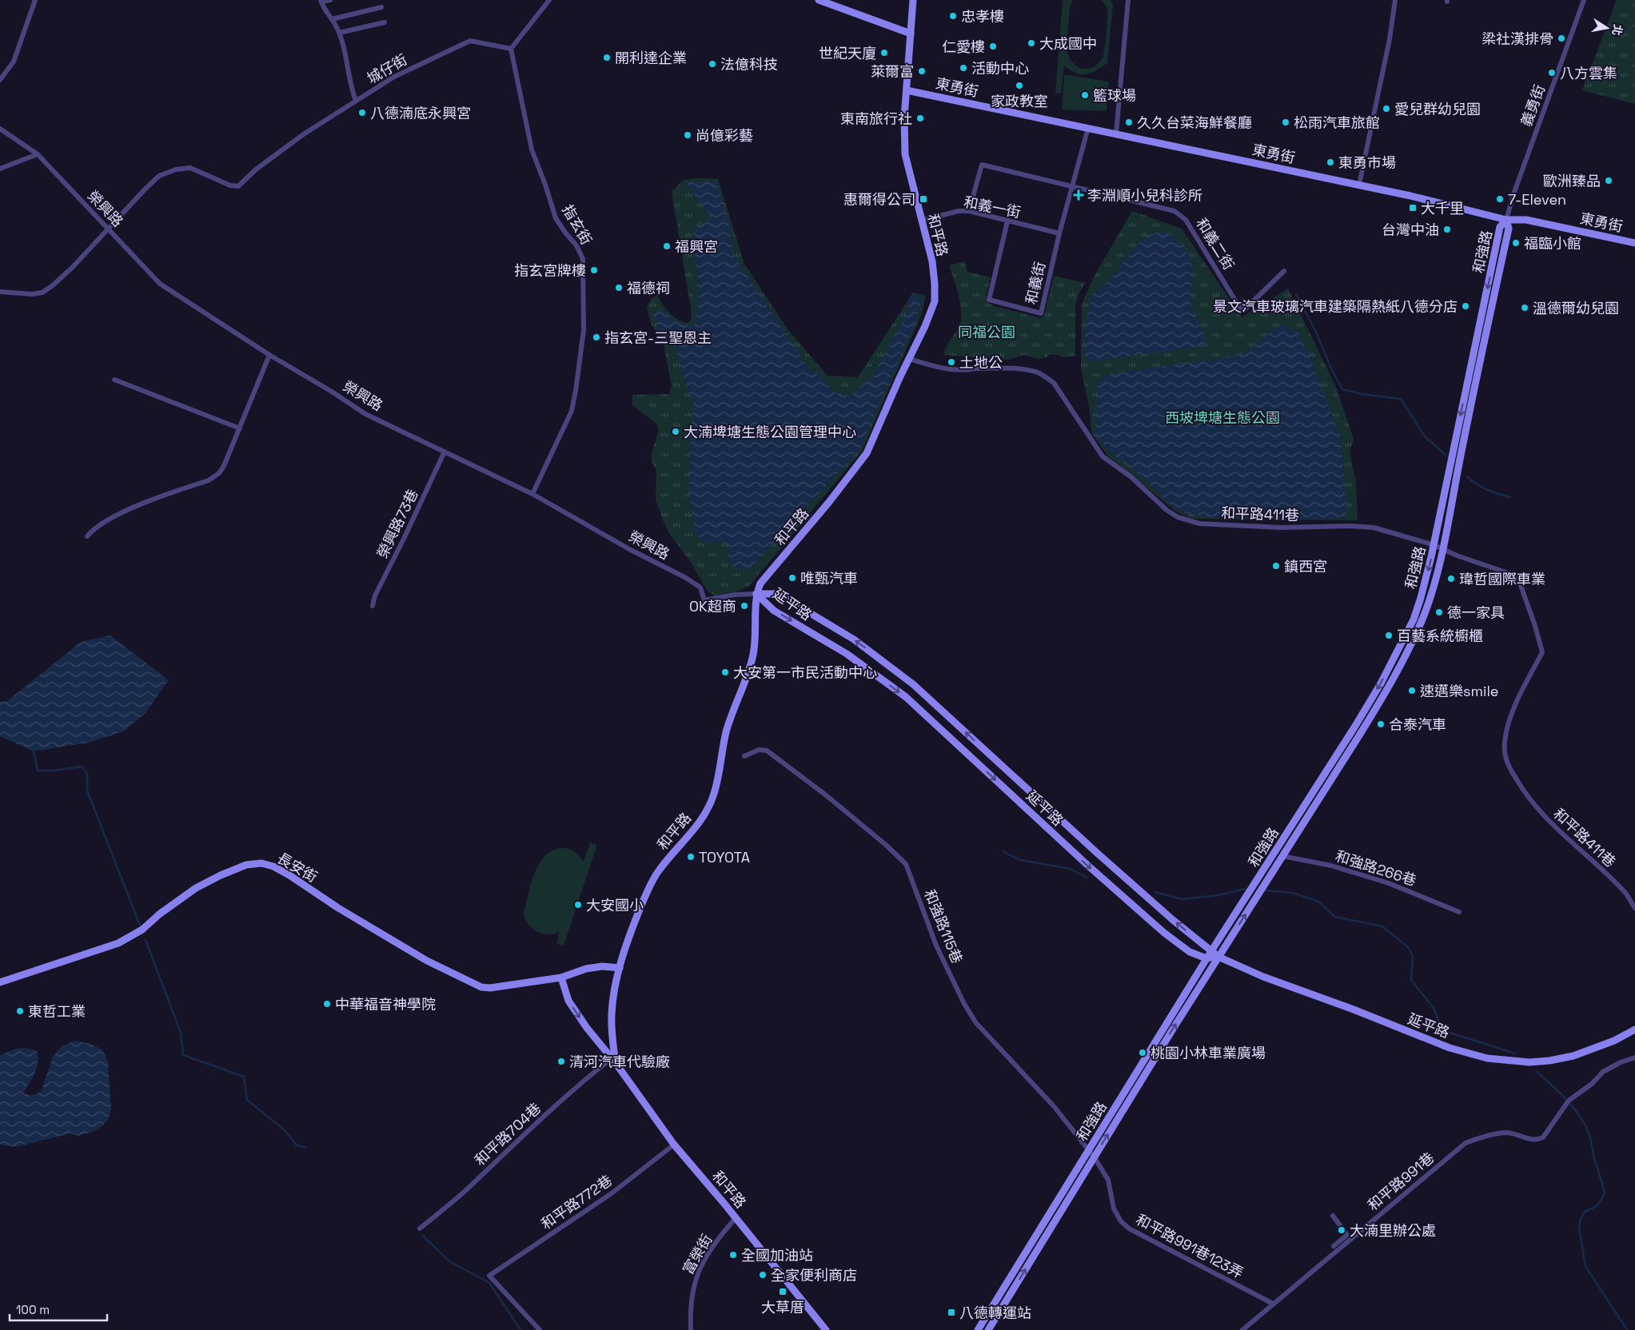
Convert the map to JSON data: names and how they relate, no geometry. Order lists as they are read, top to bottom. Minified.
{"streets":{"street":["城仔街","東勇街","義勇街","和義一街","榮興路","指玄街","和平路","和義二街","和強路","和義街","和平路411巷","榮興路73巷","延平路","長安街","和強路266巷","和強路115巷","和平路704巷","和平路991巷","和平路772巷","和平路991巷123弄","富榮街"]},"crossings":[["城仔街","榮興路"],["城仔街","指玄街"],["東勇街","義勇街"],["東勇街","和平路"],["東勇街","和強路"],["東勇街","和義街"],["義勇街","和強路"],["和義一街","和平路"],["和義一街","和義二街"],["和義一街","和義街"],["榮興路","指玄街"],["榮興路","和平路"],["榮興路","榮興路73巷"],["榮興路","延平路"],["和平路","和平路411巷"],["和平路","延平路"],["和平路","長安街"],["和平路","和平路704巷"],["和平路","和平路772巷"],["和平路","富榮街"],["和義二街","和義街"],["和強路","和平路411巷"],["和強路","延平路"],["和強路","和強路266巷"],["和強路","和強路115巷"],["和強路","和平路991巷123弄"],["和強路115巷","和平路991巷123弄"],["和平路991巷","和平路991巷123弄"]],"parks":["同福公園","西坡埤塘生態公園"],"places":{"other":["忠孝樓","梁社漢排骨","大成國中","仁愛樓","世紀天廈","開利達企業","法億科技","活動中心","萊爾富","八方雲集","家政教室","籃球場","愛兒群幼兒園","八德湳底永興宮","東南旅行社","久久台菜海鮮餐廳","松雨汽車旅館","尚億彩藝","東勇市場","歐洲臻品","7-Eleven","台灣中油","福臨小館","福興宮","指玄宮牌樓","福德祠","景文汽車玻璃汽車建築隔熱紙八德分店","溫德爾幼兒園","指玄宮-三聖恩主","土地公","大湳埤塘生態公園管理中心","鎮西宮","唯甄汽車","瑋哲國際車業","OK超商","德一家具","百藝系統櫥櫃","大安第一市民活動中心","速邁樂smile","合泰汽車","TOYOTA","大安國小","中華福音神學院","東哲工業","桃園小林車業廣場","清河汽車代驗廠","大湳里辦公處","全國加油站","全家便利商店"],"health":["李淵順小兒科診所"],"transit":["惠爾得公司","大千里","大草厝","八德轉運站"]},"scale_bar":"100 m","north":"right"}
